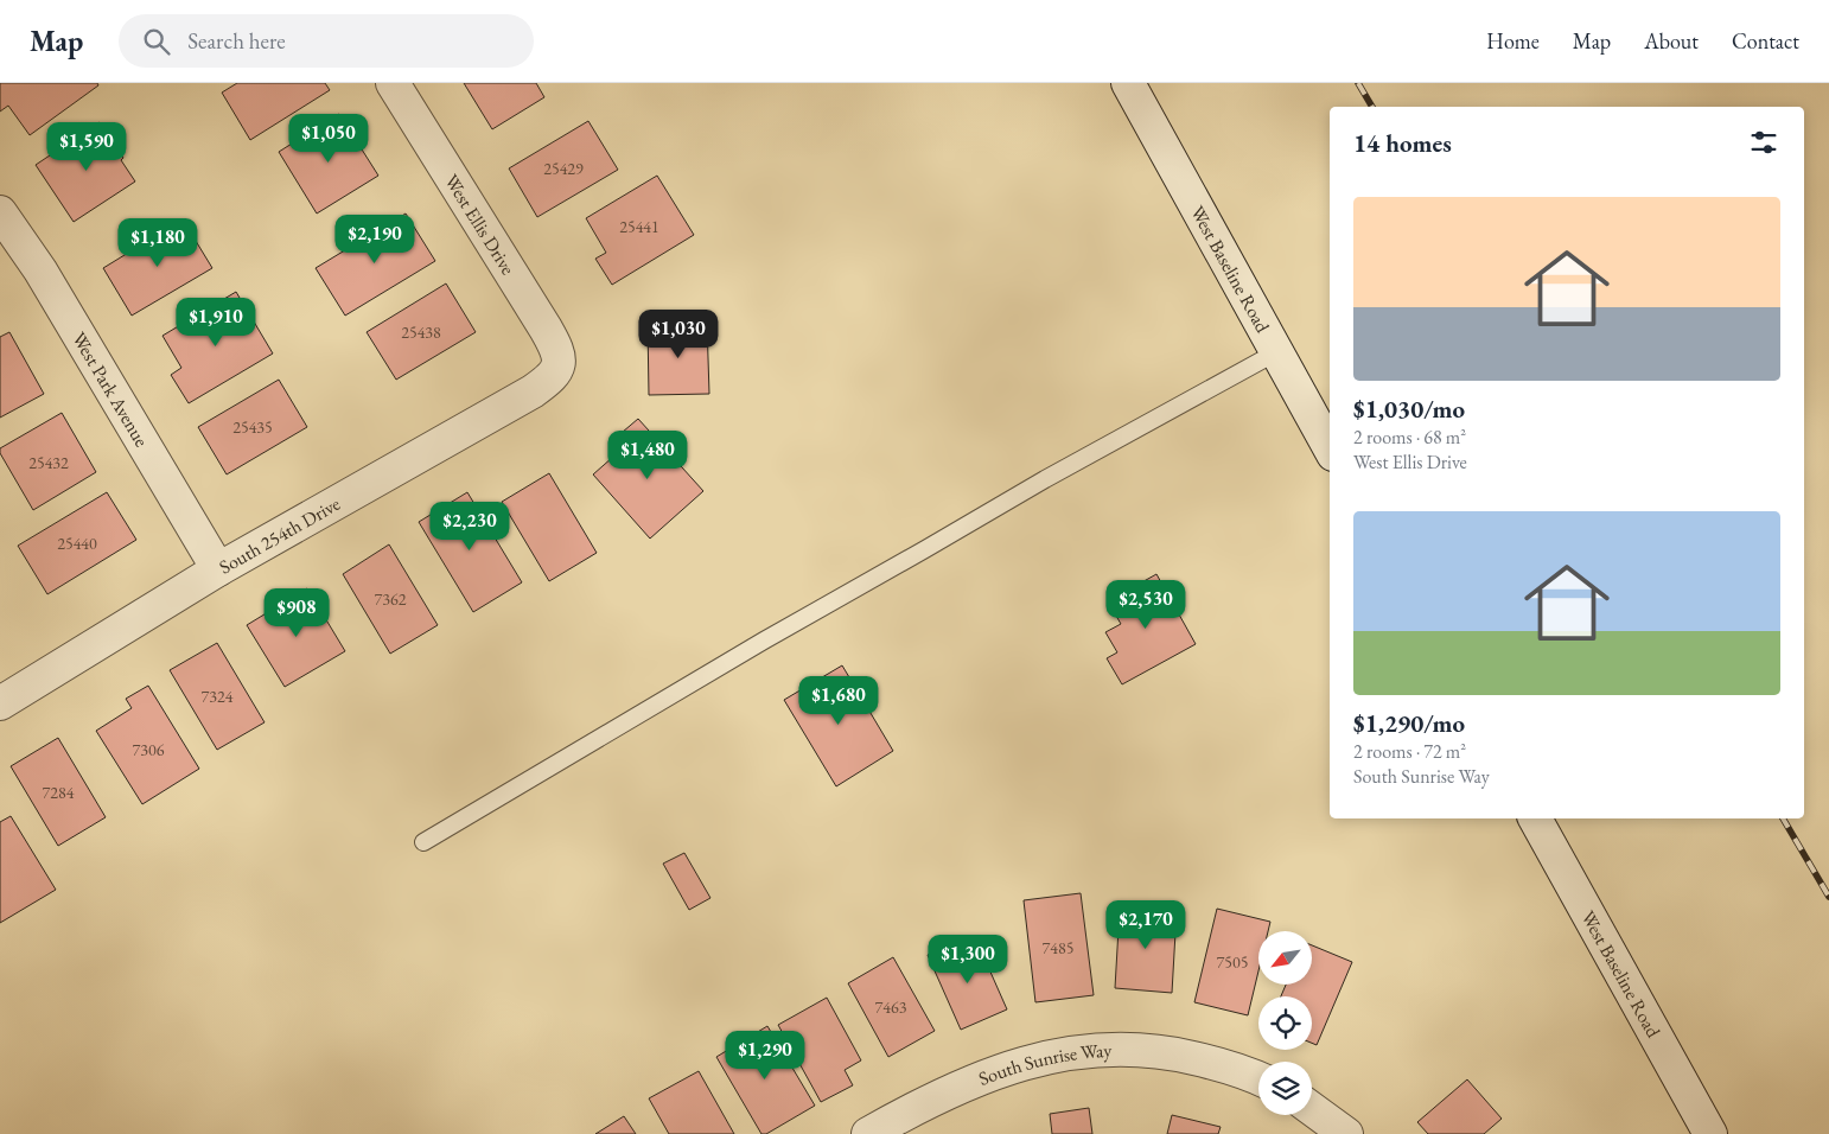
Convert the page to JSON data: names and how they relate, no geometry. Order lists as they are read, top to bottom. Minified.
{"streets":{"street":["West Ellis Drive","West Baseline Road","West Park Avenue","South 254th Drive","South Sunrise Way"]},"crossings":[["West Ellis Drive","South 254th Drive"],["West Park Avenue","South 254th Drive"]],"house_numbers":["25429","25441","25438","25435","25432","25440","7362","7324","7306","7284","7485","7505","7463"],"north":"bottom left","page":{"header":"Map","search":"Search here","nav":["Home","Map","About","Contact"],"heading":"14 homes","price":["$1,050","$1,590","$2,190","$1,180","$1,910","$1,030","$1,480","$2,230","$2,530","$908","$1,680","$2,170","$1,300","$1,290"],"list":[{"name":"$1,030/mo","note":"2 rooms · 68 m² · West Ellis Drive"},{"name":"$1,290/mo","note":"2 rooms · 72 m² · South Sunrise Way"}]}}
